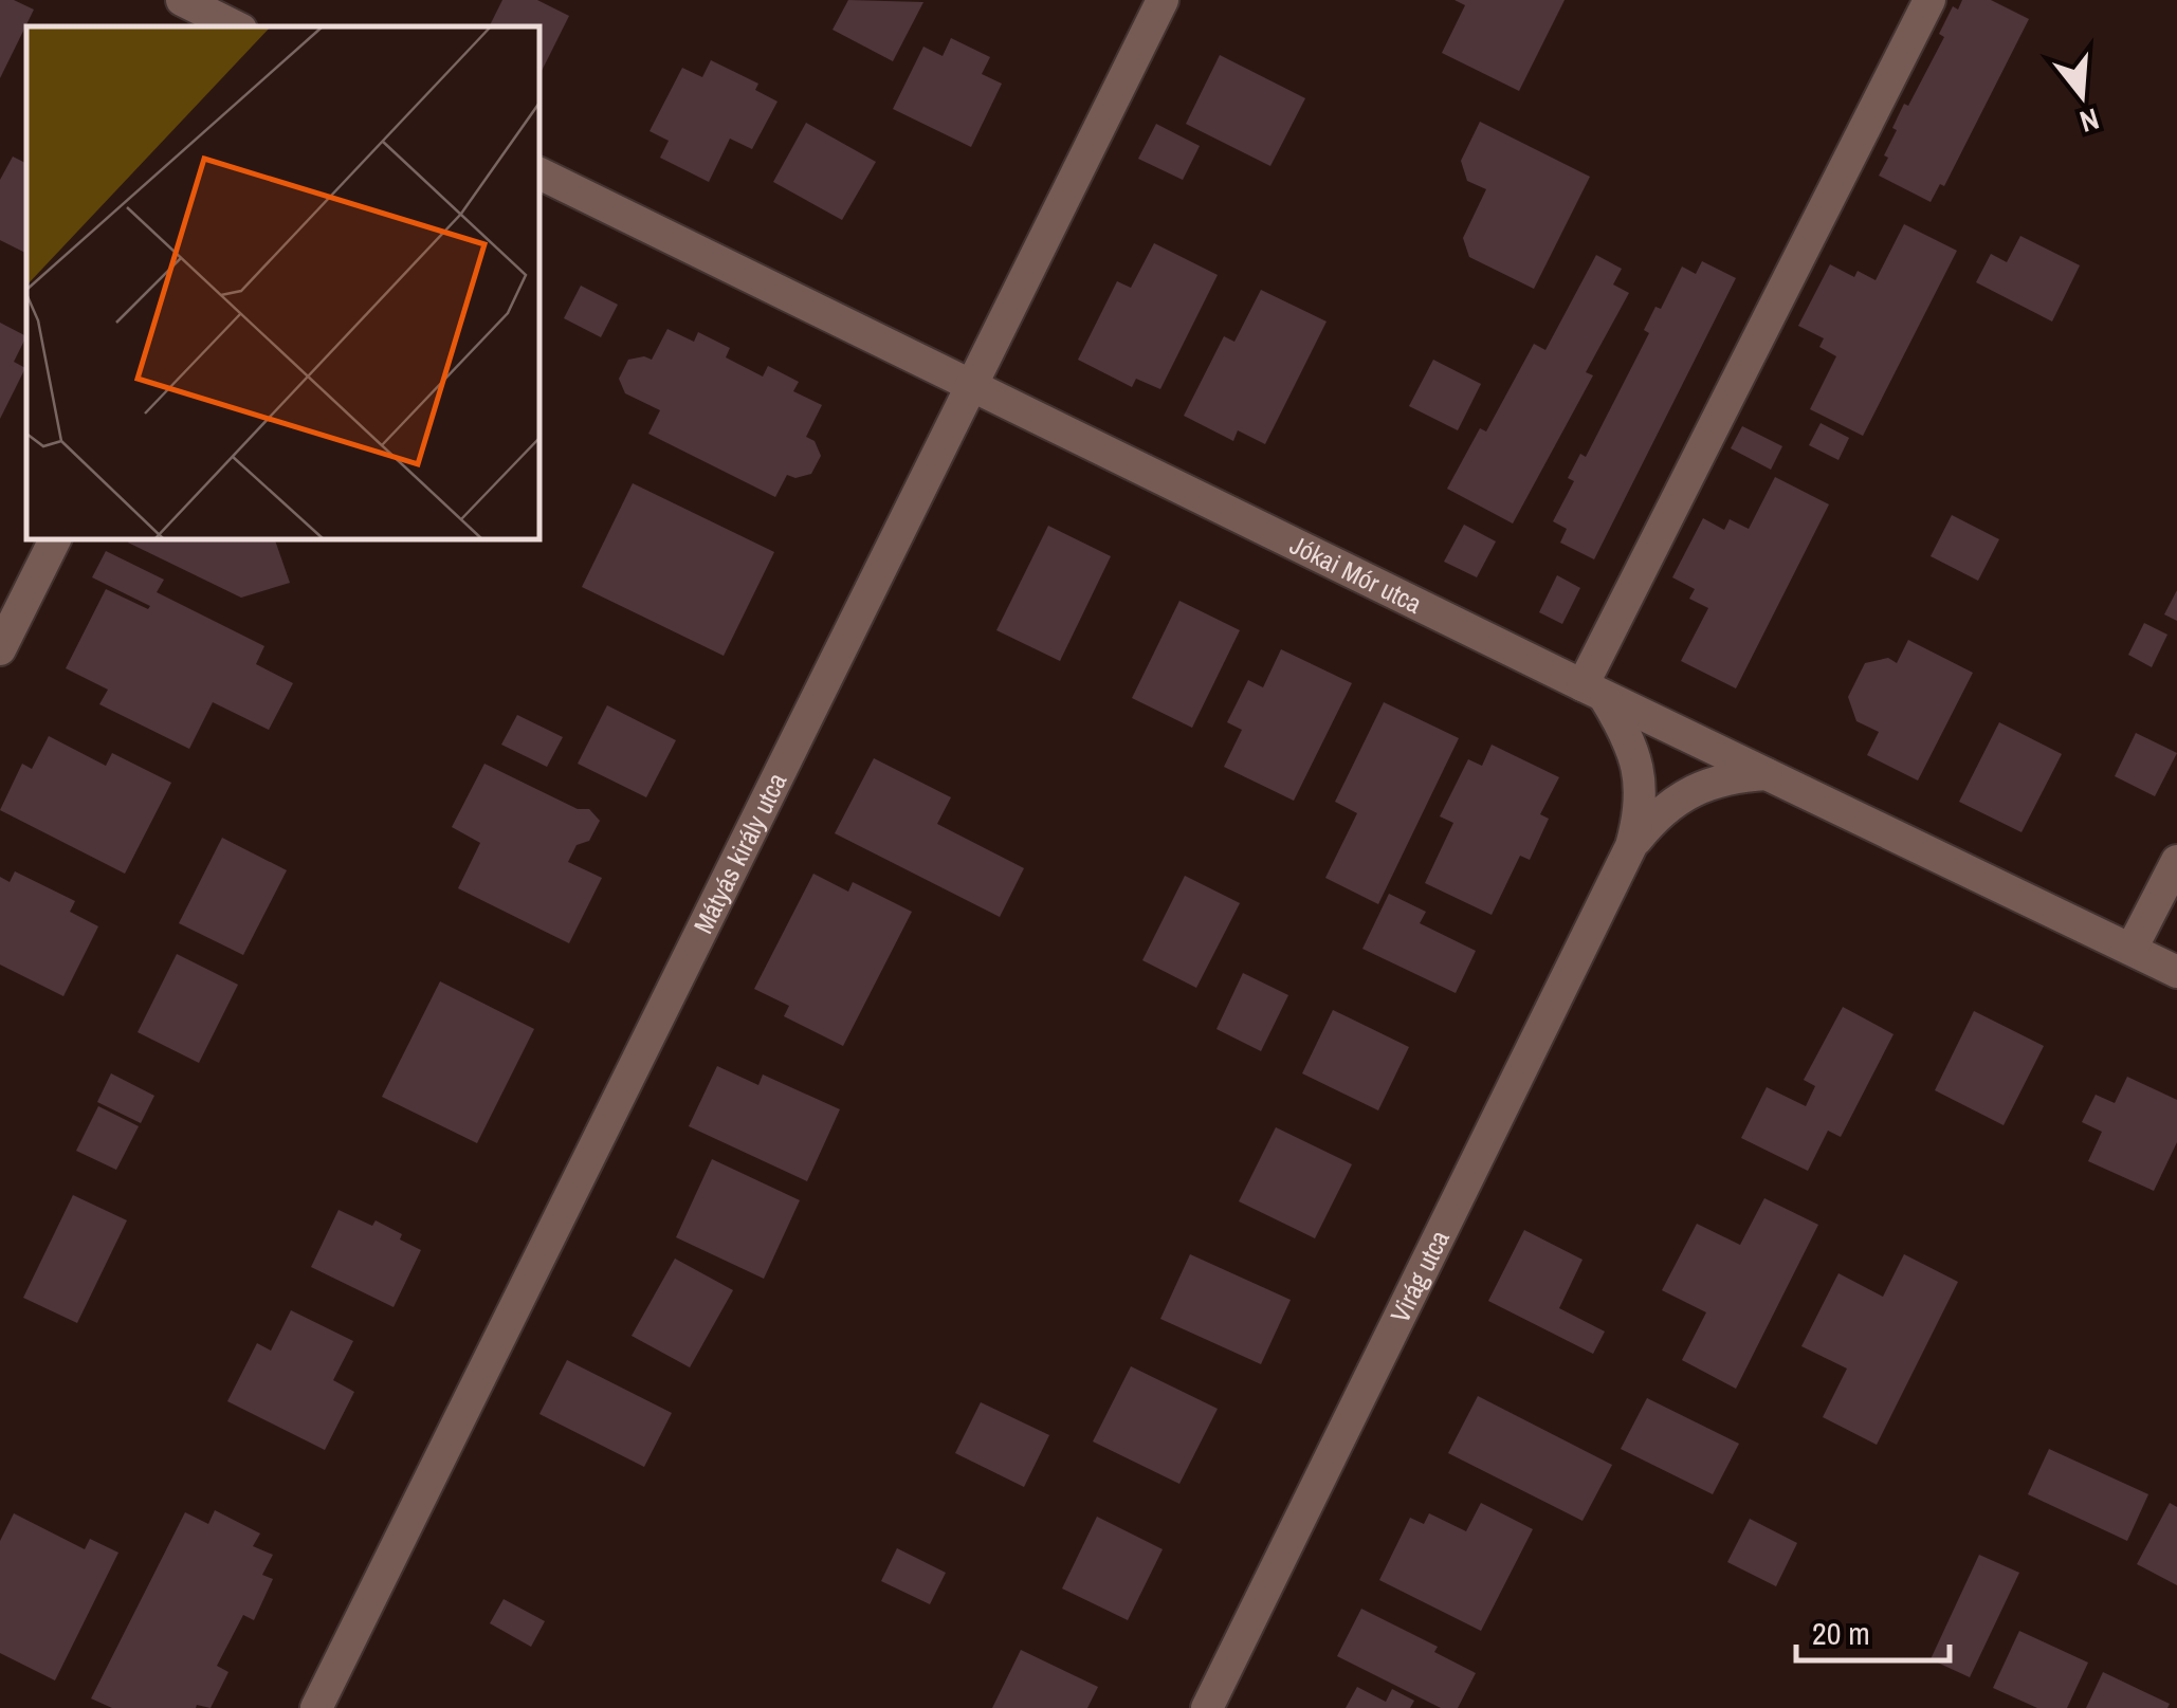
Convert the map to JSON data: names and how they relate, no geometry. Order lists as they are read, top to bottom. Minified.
{"streets":{"street":["Jókai Mór utca","Mátyás király utca","Virág utca"]},"crossings":[["Jókai Mór utca","Mátyás király utca"],["Jókai Mór utca","Virág utca"]],"scale_bar":"20 m","north":"bottom"}
